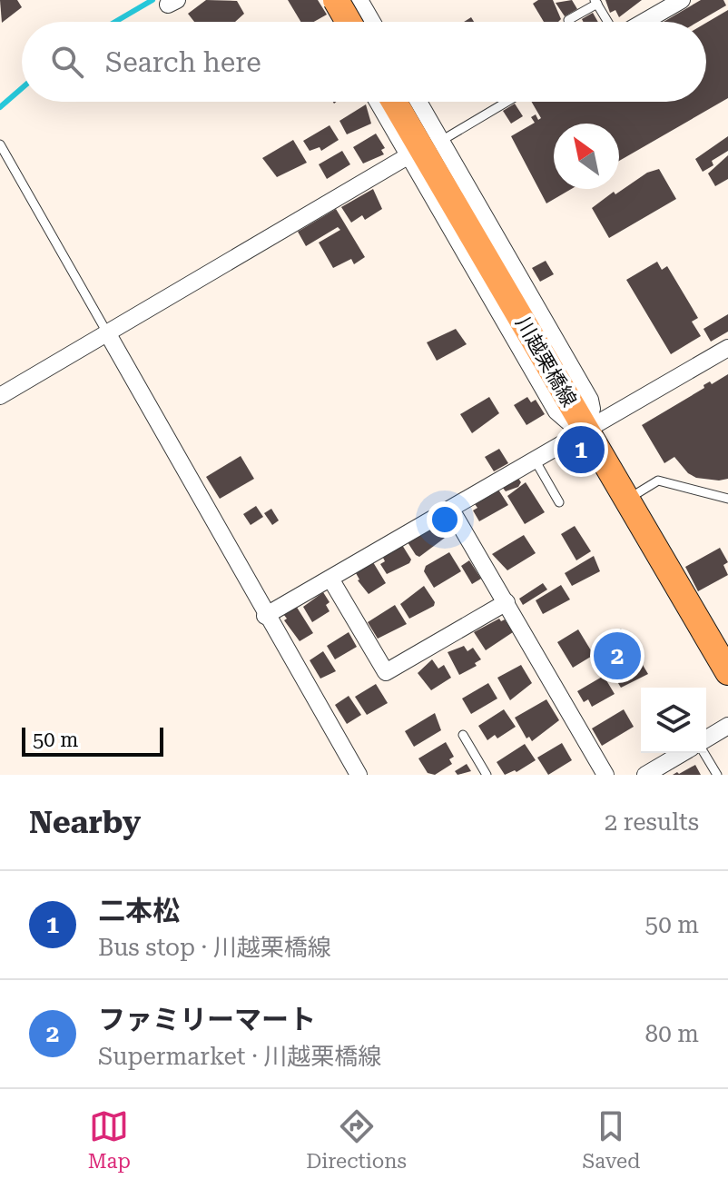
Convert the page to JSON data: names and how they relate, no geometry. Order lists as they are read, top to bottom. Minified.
{"streets":{"main road":["川越栗橋線"]},"scale_bar":"50 m","north":"top left","page":{"search":"Search here","pins":["1","2"],"scale":"50 m","heading":["Nearby","2 results"],"list":[{"mark":"1","name":"二本松","note":"Bus stop · 川越栗橋線","value":"50 m"},{"mark":"2","name":"ファミリーマート","note":"Supermarket · 川越栗橋線","value":"80 m"}],"nav":["Map","Directions","Saved"]}}
